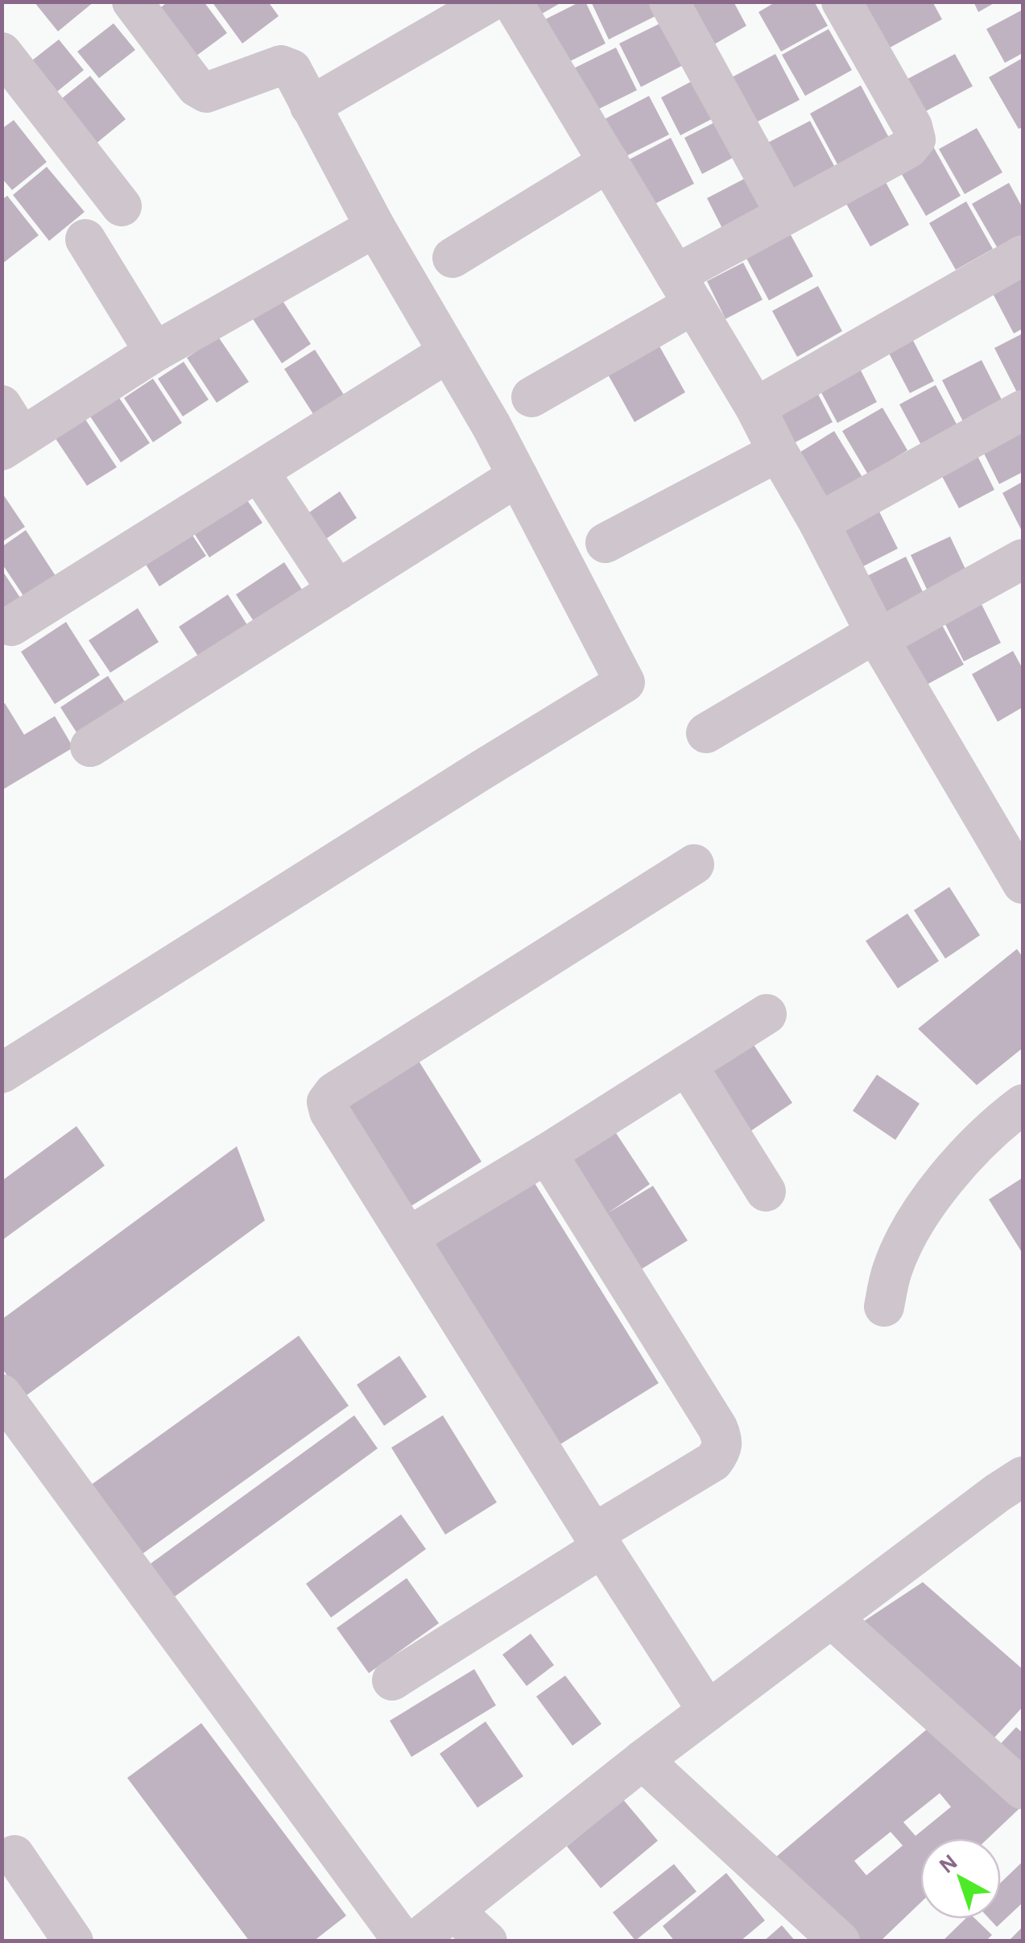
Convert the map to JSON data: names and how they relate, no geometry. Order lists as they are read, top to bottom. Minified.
{"north":"top left"}
